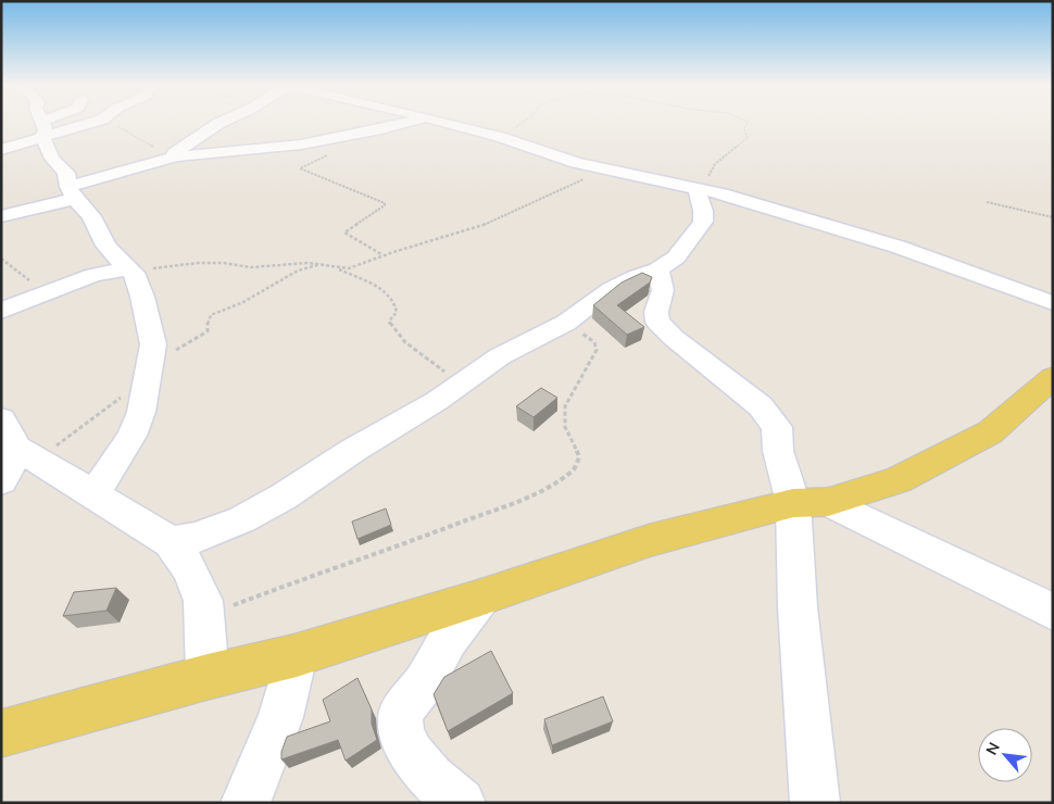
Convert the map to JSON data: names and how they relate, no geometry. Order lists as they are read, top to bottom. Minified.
{"north":"top left"}
